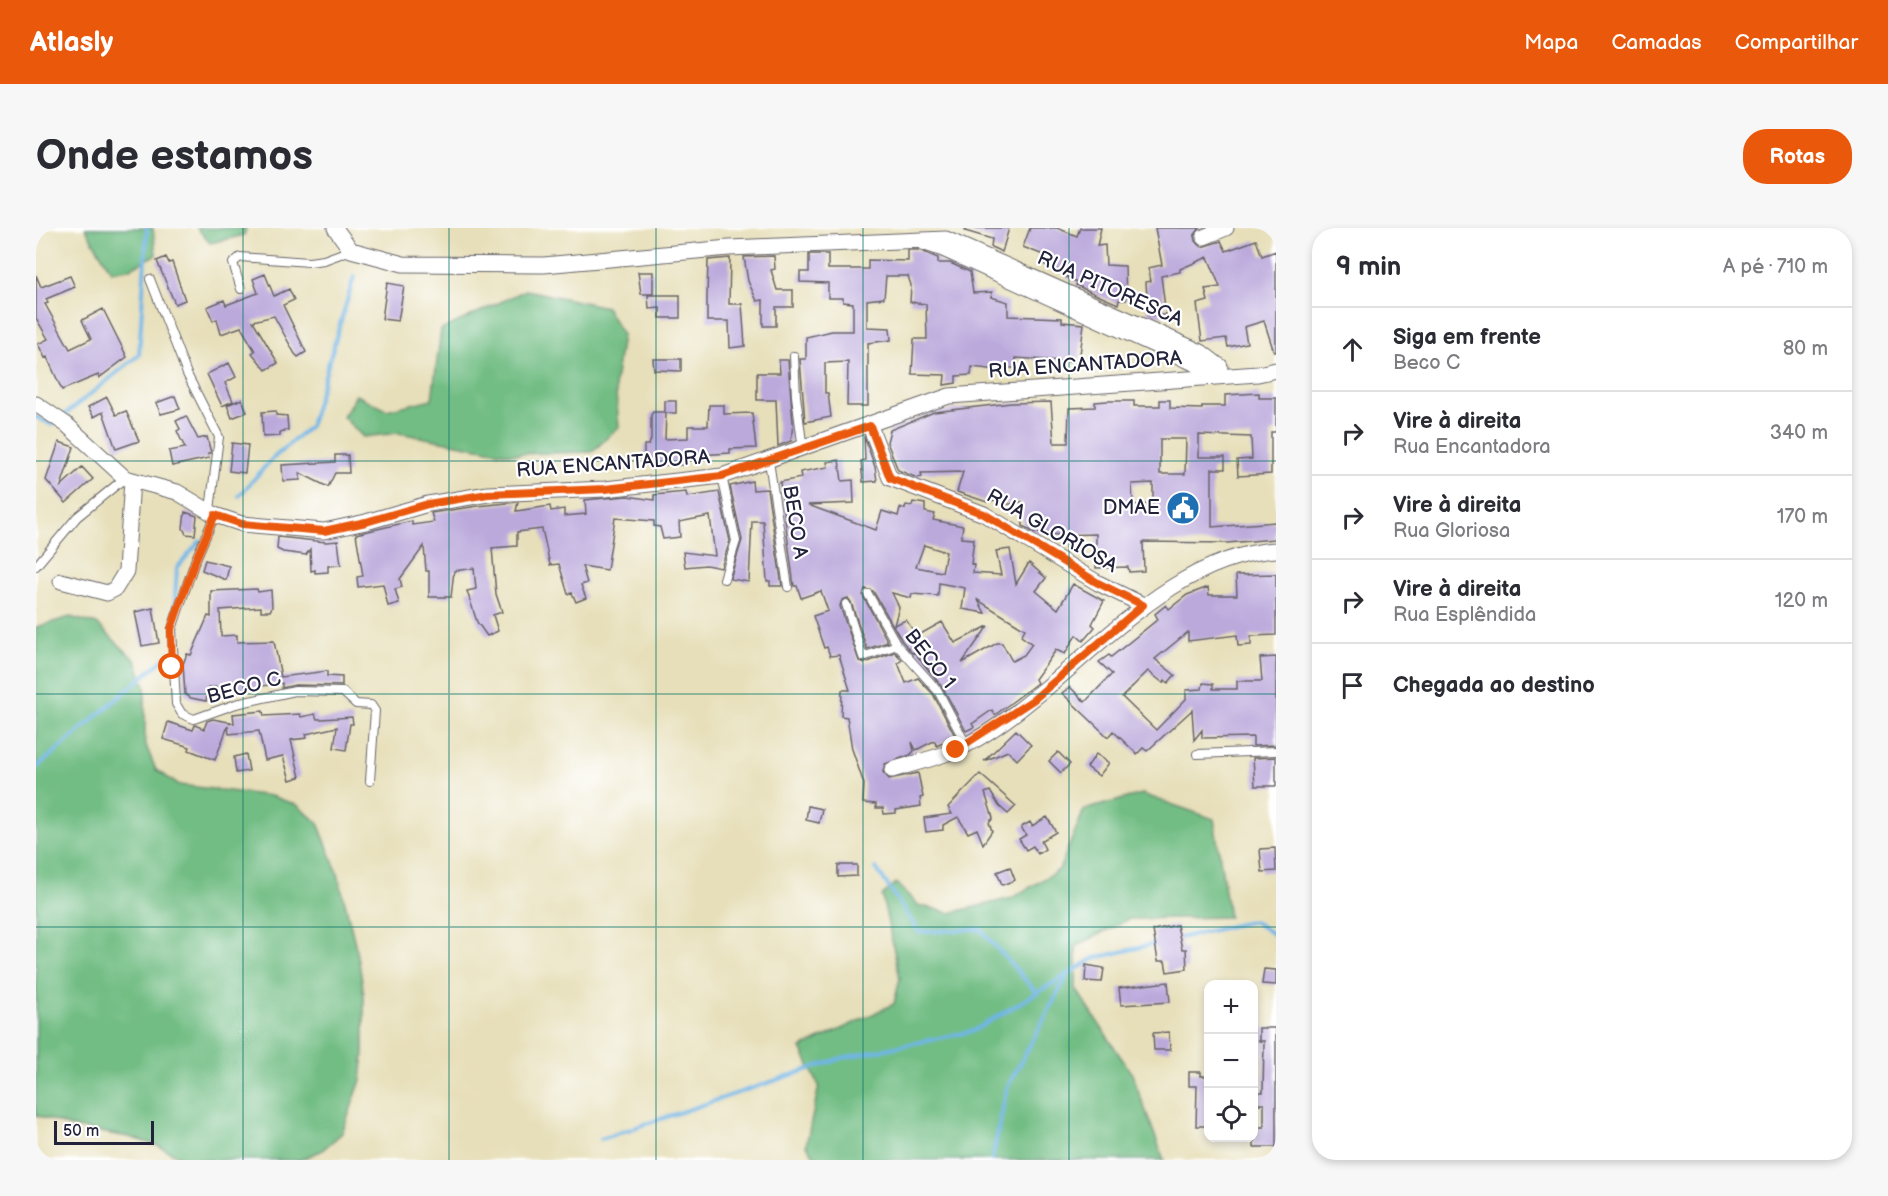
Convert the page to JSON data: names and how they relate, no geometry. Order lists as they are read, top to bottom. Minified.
{"streets":{"street":["RUA PITORESCA","RUA ENCANTADORA","RUA GLORIOSA"],"lane":["BECO A","BECO 1","BECO C"]},"crossings":[["RUA PITORESCA","RUA ENCANTADORA"],["RUA ENCANTADORA","BECO A"],["RUA ENCANTADORA","RUA GLORIOSA"],["RUA ENCANTADORA","BECO C"]],"places":{"public building":["DMAE"]},"scale_bar":"50 m","page":{"header":"Atlasly","nav":["Mapa","Camadas","Compartilhar"],"buttons":"Rotas","title":"Onde estamos","heading":["9 min","A pé · 710 m"],"list":[["Siga em frente","Beco C","80 m"],["Vire à direita","Rua Encantadora","340 m"],["Vire à direita","Rua Gloriosa","170 m"],["Vire à direita","Rua Esplêndida","120 m"],"Chegada ao destino"],"map_buttons":["+","−"],"scale":"50 m"}}
